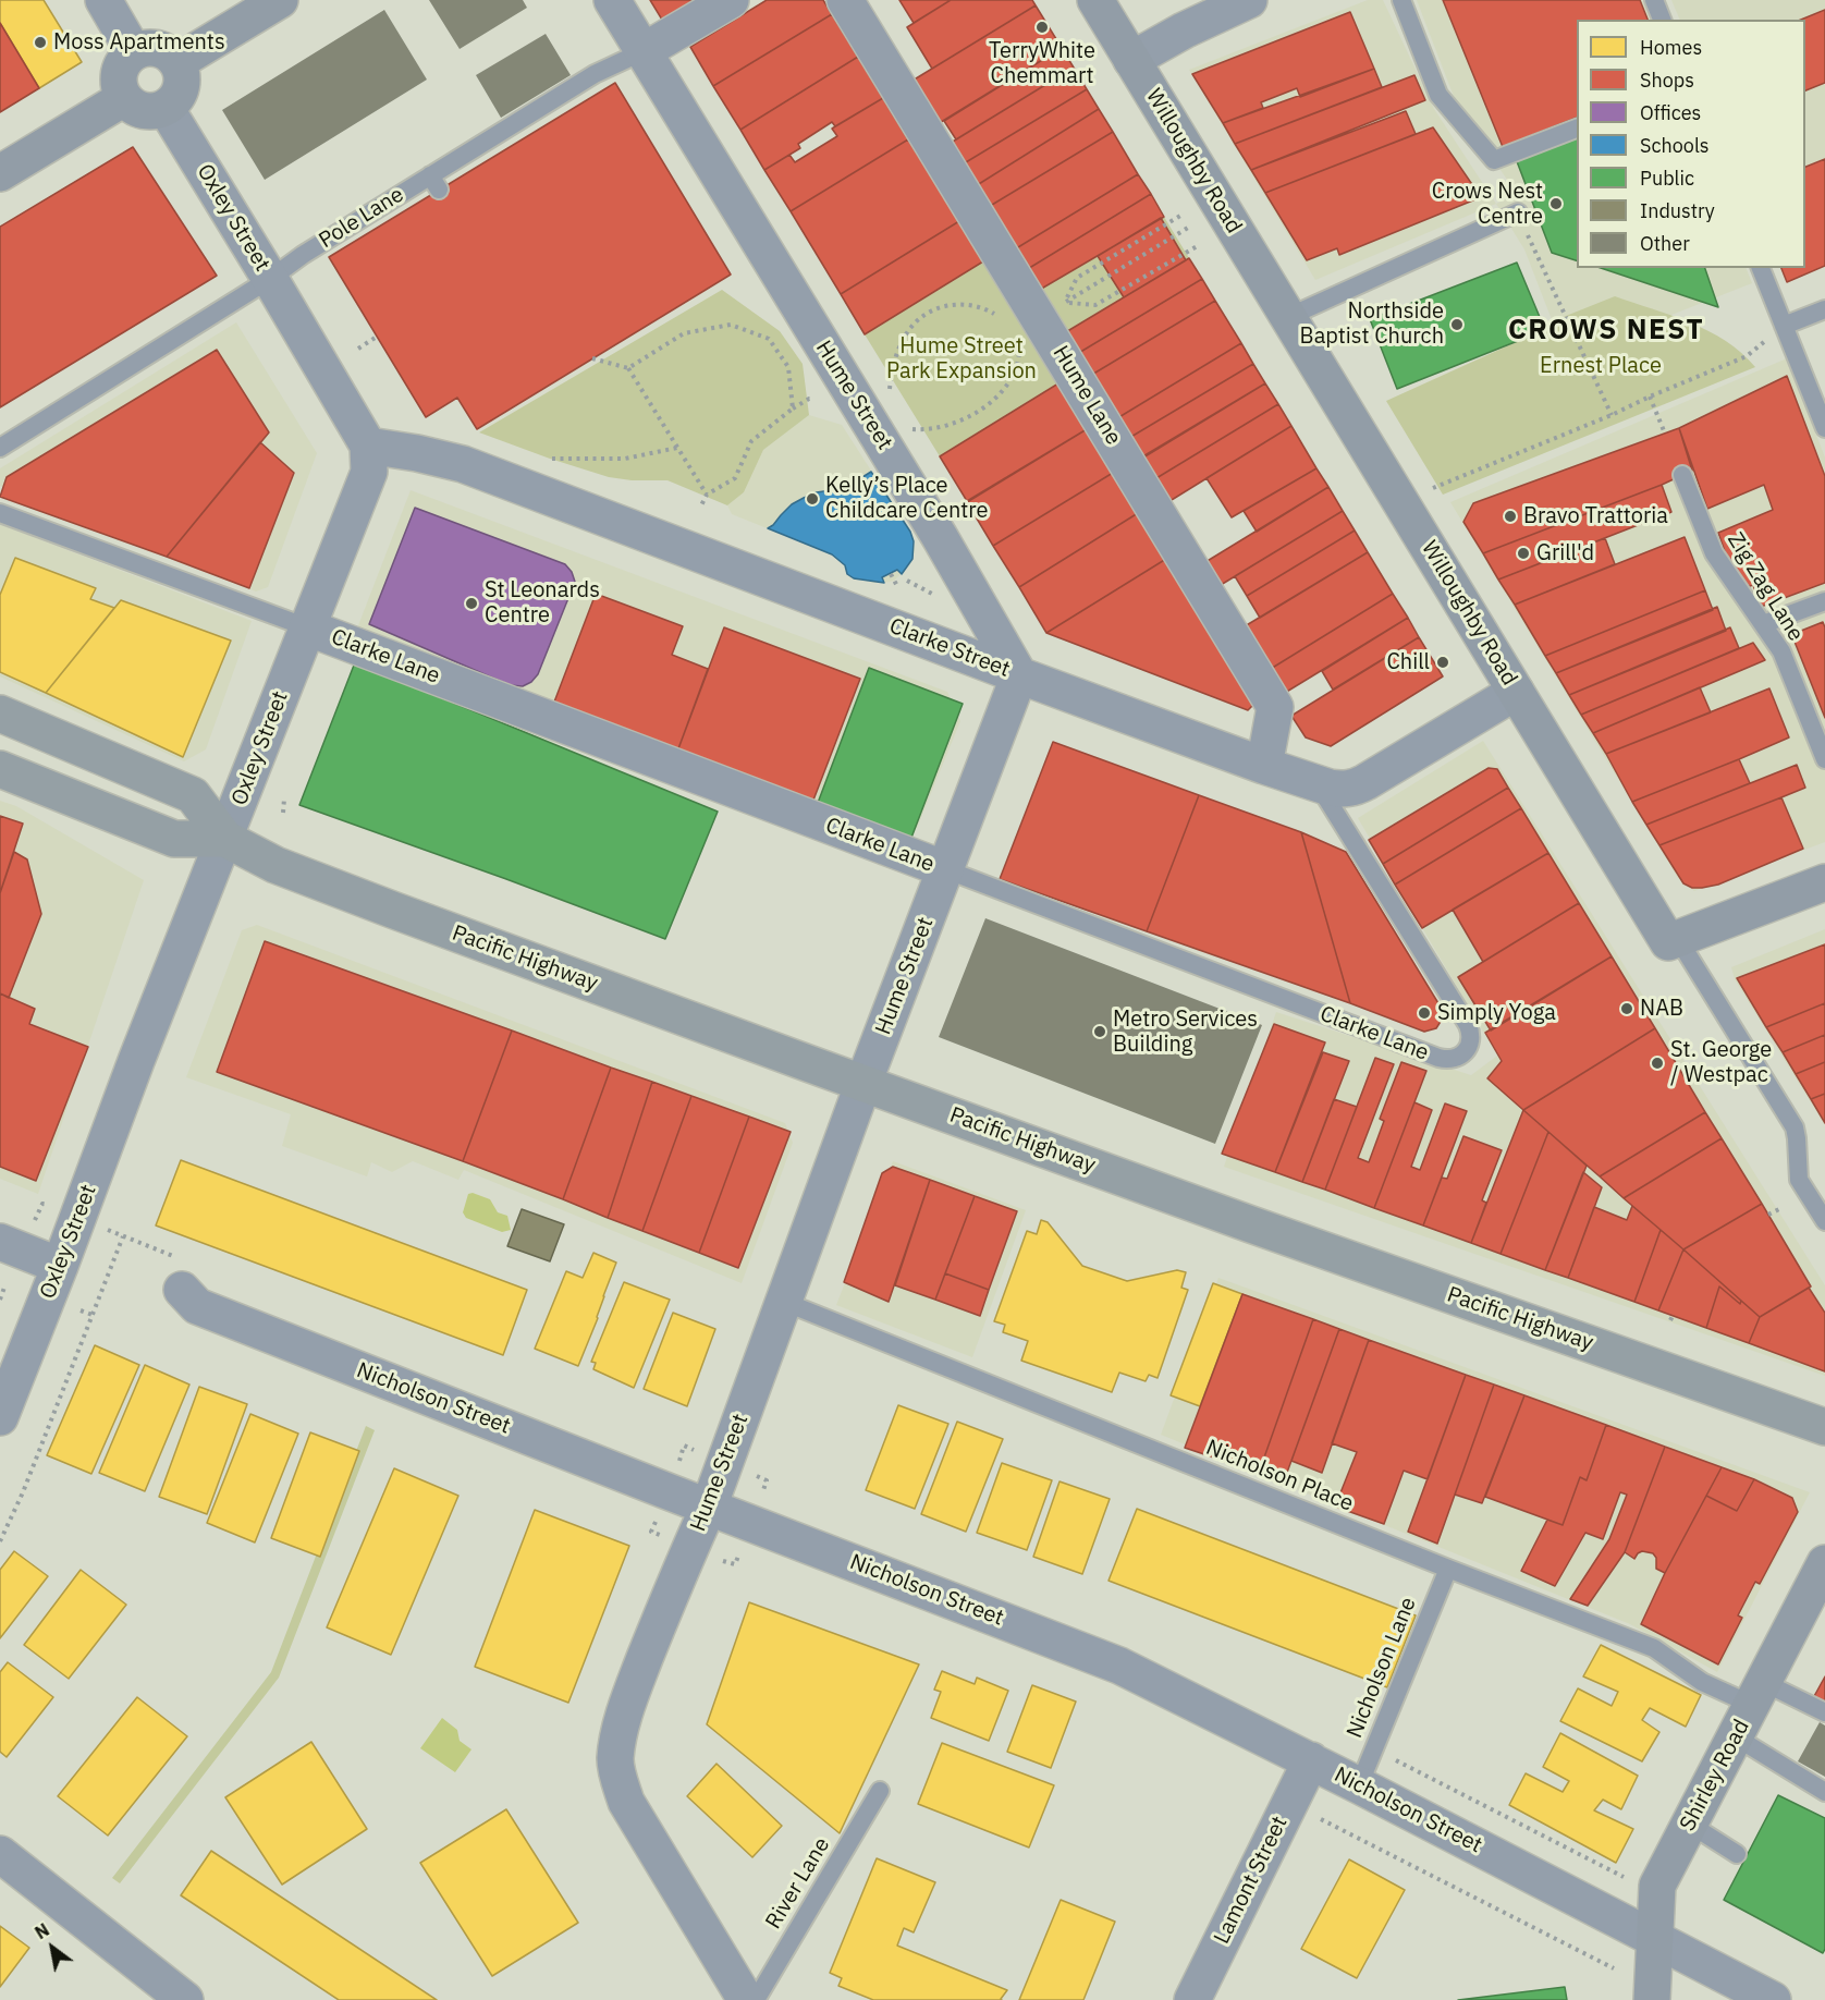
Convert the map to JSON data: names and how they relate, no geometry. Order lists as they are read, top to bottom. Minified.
{"streets":{"main road":["Pacific Highway"],"street":["Willoughby Road","Oxley Street","Pole Lane","Hume Street","Hume Lane","Clarke Street","Clarke Lane","Nicholson Street","Shirley Road","Lamont Street"],"lane":["Zig Zag Lane","Nicholson Place","Nicholson Lane","River Lane"]},"crossings":[["Willoughby Road","Clarke Street"],["Oxley Street","Pole Lane"],["Oxley Street","Clarke Street"],["Oxley Street","Clarke Lane"],["Oxley Street","Pacific Highway"],["Pole Lane","Hume Street"],["Hume Street","Clarke Street"],["Hume Street","Clarke Lane"],["Hume Street","Pacific Highway"],["Hume Street","Nicholson Street"],["Hume Street","Nicholson Place"],["Hume Lane","Clarke Street"],["Clarke Street","Clarke Lane"],["Nicholson Street","Nicholson Lane"],["Nicholson Street","Shirley Road"],["Nicholson Street","Lamont Street"],["Nicholson Place","Nicholson Lane"],["Nicholson Place","Shirley Road"]],"districts":["CROWS NEST"],"parks":["Hume Street Park Expansion","Ernest Place"],"places":["TerryWhite Chemmart","Moss Apartments","Crows Nest Centre","Northside Baptist Church","Kelly’s Place Childcare Centre","Bravo Trattoria","Grill'd","St Leonards Centre","Chill","NAB","Simply Yoga","Metro Services Building","St. George / Westpac"],"legend":["Homes","Shops","Offices","Schools","Public","Industry","Other"],"north":"top left"}
